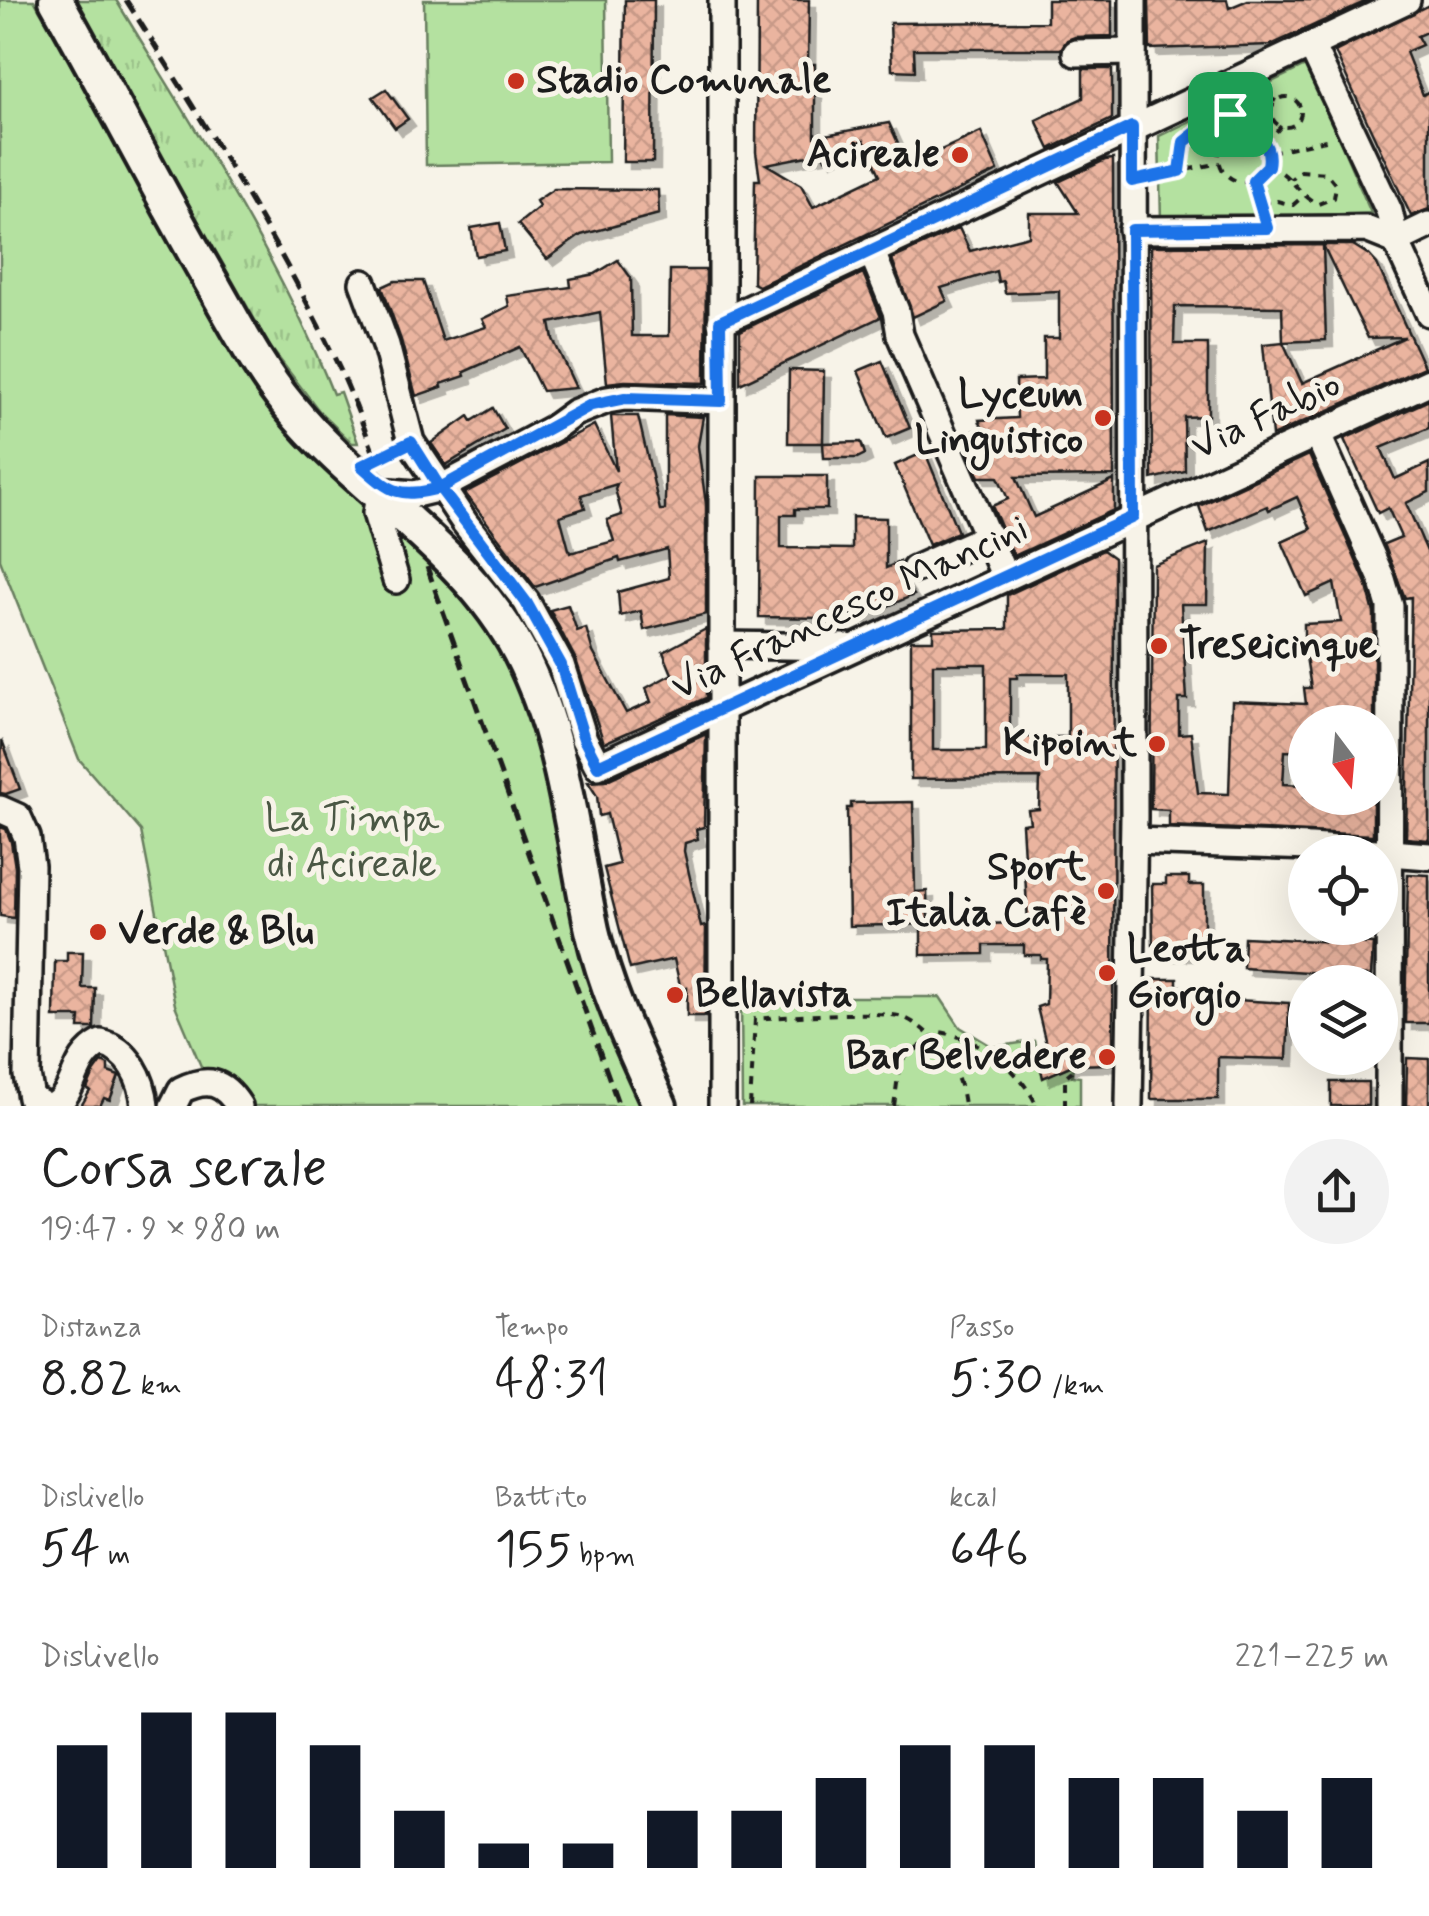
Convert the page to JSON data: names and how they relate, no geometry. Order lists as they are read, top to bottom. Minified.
{"streets":{"street":["Via Fabio","Via Francesco Mancini"]},"crossings":[["Via Fabio","Via Francesco Mancini"]],"parks":["La Timpa di Acireale"],"places":["Stadio Comunale","Acireale","Lyceum Linguistico","Treseicinque","Kipoint","Sport Italia Cafè","Verde & Blu","Leotta Giorgio","Bellavista","Bar Belvedere"],"north":"bottom","page":{"heading":["Corsa serale","19:47 · 9 × 980 m"],"stats":[["Distanza","8.82 km"],["Tempo","48:31"],["Passo","5:30 /km"],["Dislivello","54 m"],["Battito","155 bpm"],["kcal","646"]],"chart":["Dislivello","221–225 m"]}}
